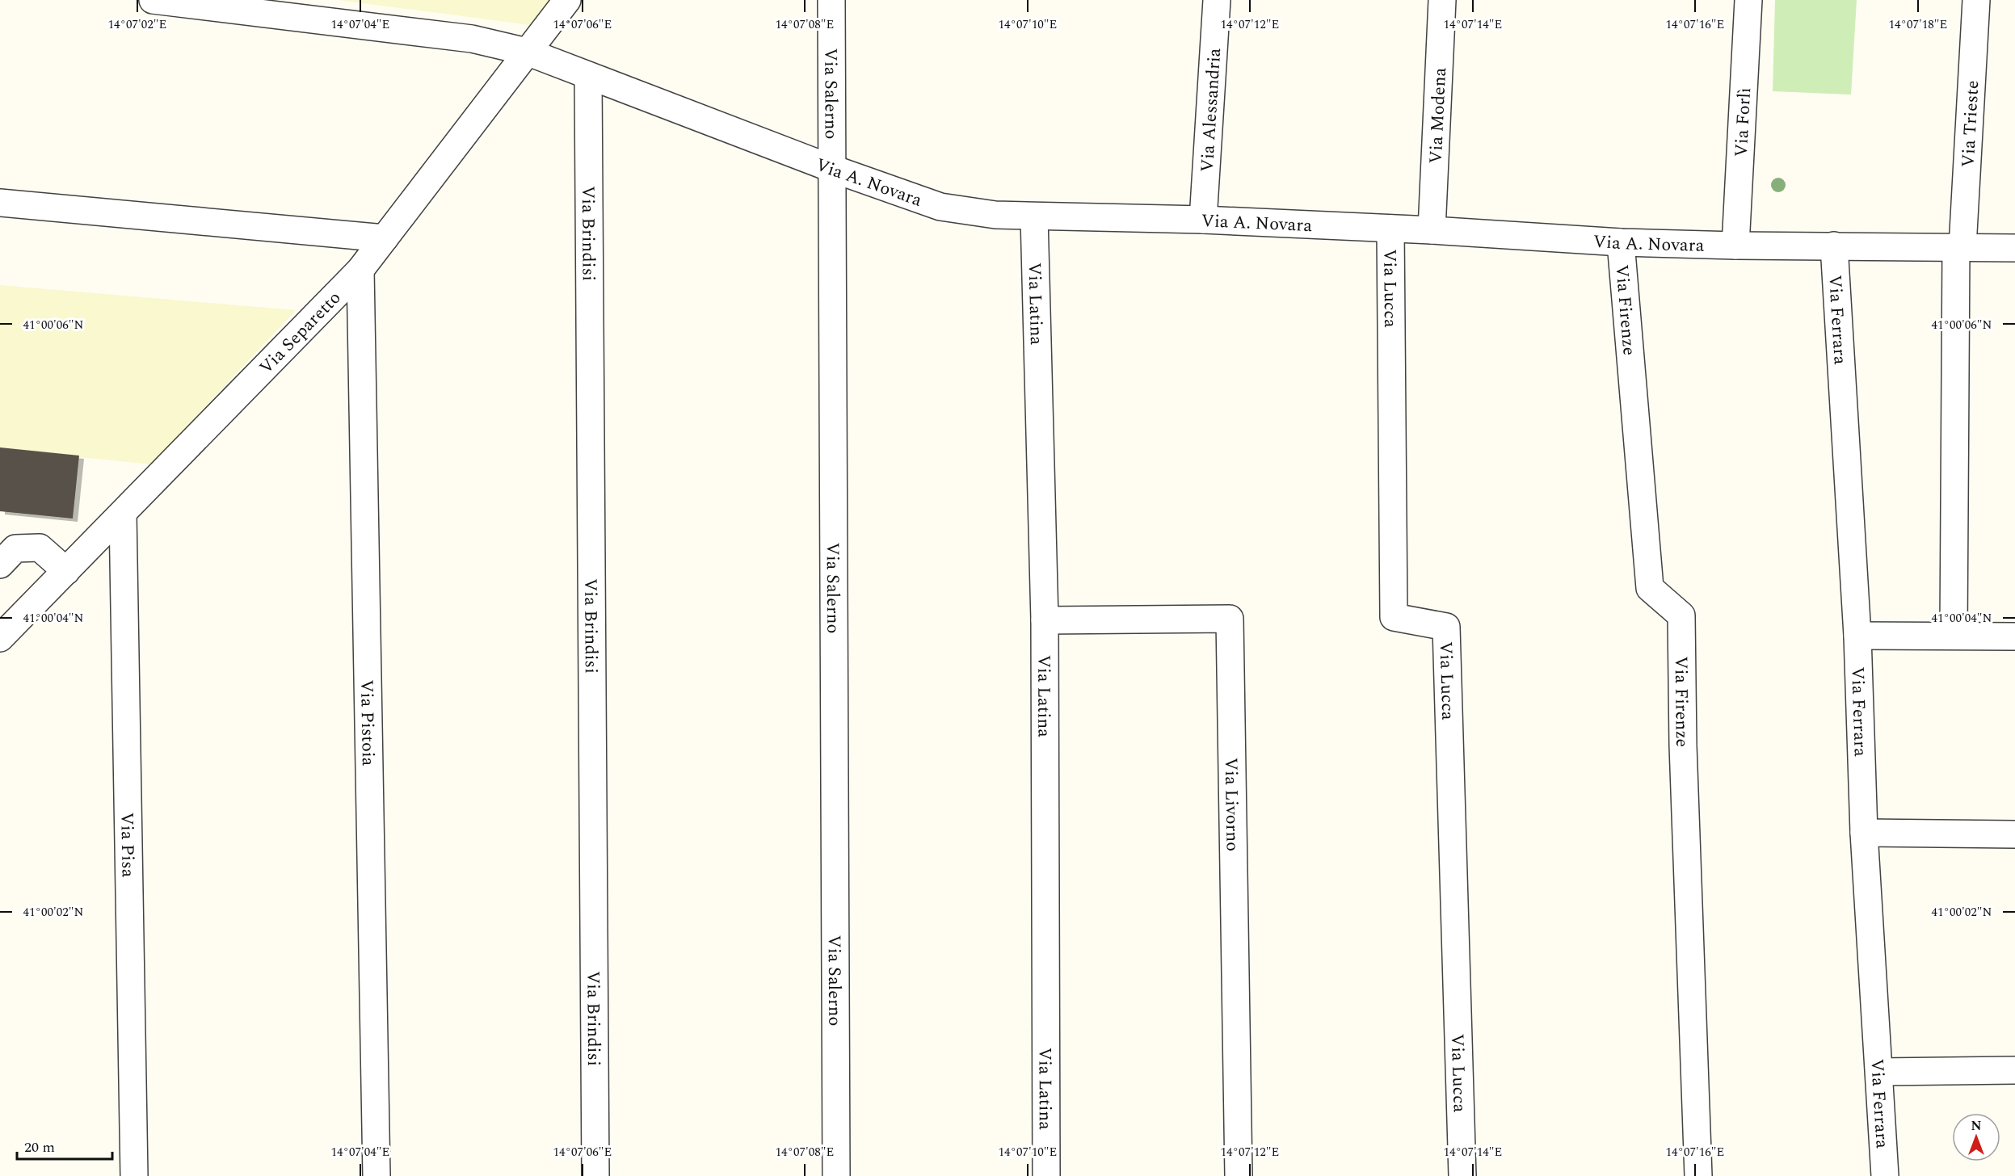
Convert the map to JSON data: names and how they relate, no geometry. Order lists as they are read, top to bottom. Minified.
{"streets":{"street":["Via Salerno","Via Alessandria","Via Modena","Via Forlì","Via Trieste","Via A. Novara","Via Brindisi","Via Lucca","Via Latina","Via Firenze","Via Ferrara","Via Separetto","Via Pistoia","Via Livorno","Via Pisa"]},"crossings":[["Via Salerno","Via A. Novara"],["Via Alessandria","Via A. Novara"],["Via Modena","Via A. Novara"],["Via Forlì","Via A. Novara"],["Via Trieste","Via A. Novara"],["Via A. Novara","Via Brindisi"],["Via A. Novara","Via Lucca"],["Via A. Novara","Via Latina"],["Via A. Novara","Via Firenze"],["Via A. Novara","Via Ferrara"],["Via A. Novara","Via Separetto"],["Via Latina","Via Livorno"],["Via Separetto","Via Pistoia"],["Via Separetto","Via Pisa"]],"scale_bar":"20 m","north":"top","coordinates":["14°07'02\"E","14°07'04\"E","14°07'06\"E","14°07'08\"E","14°07'10\"E","14°07'12\"E","14°07'14\"E","14°07'16\"E","14°07'18\"E","41°00'06\"N","41°00'04\"N","41°00'02\"N"]}
